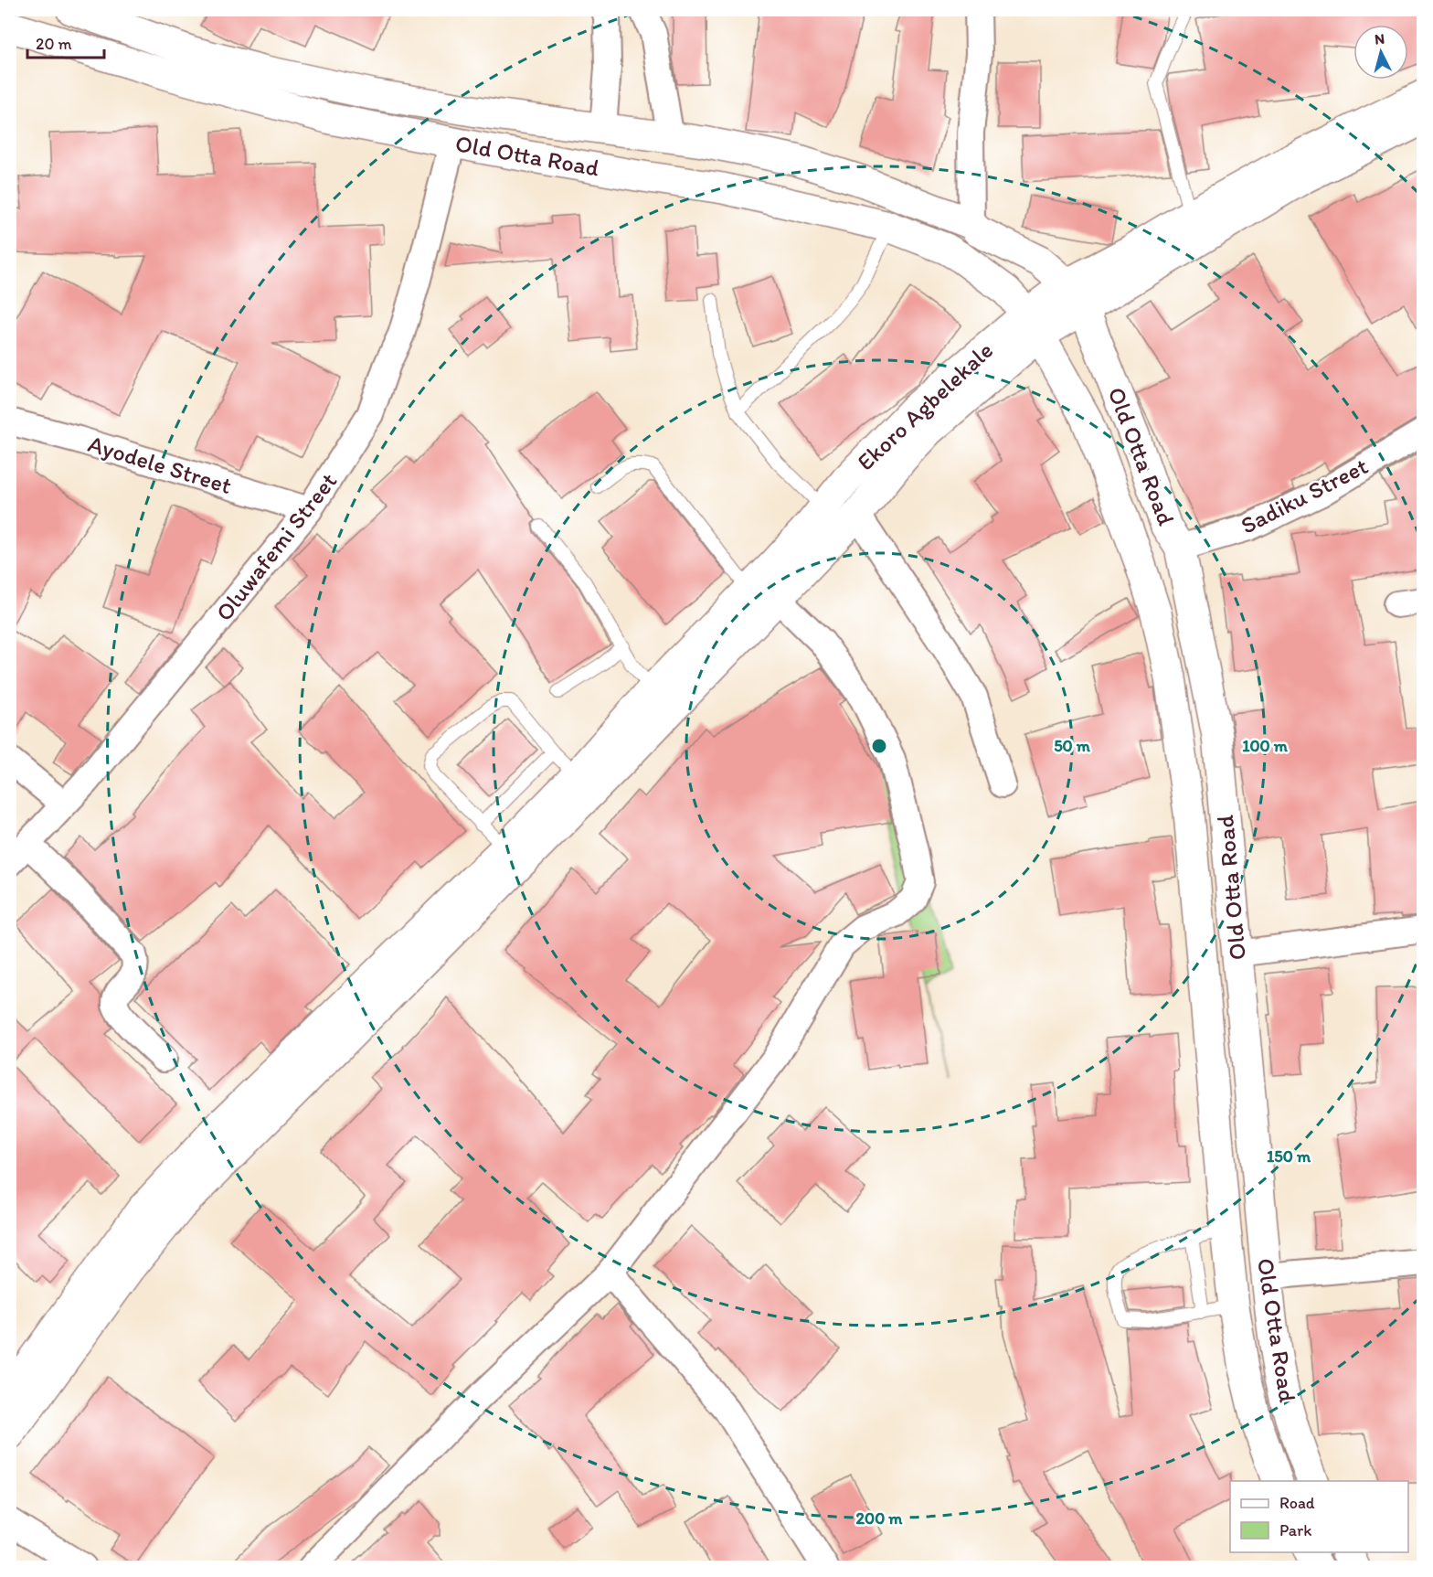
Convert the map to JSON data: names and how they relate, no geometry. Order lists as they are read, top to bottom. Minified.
{"streets":{"main road":["Old Otta Road","Ekoro Agbelekale"],"street":["Ayodele Street","Sadiku Street","Oluwafemi Street"]},"crossings":[["Old Otta Road","Ekoro Agbelekale"],["Old Otta Road","Sadiku Street"],["Old Otta Road","Oluwafemi Street"],["Ayodele Street","Oluwafemi Street"]],"legend":["Road","Park"],"scale_bar":"20 m","north":"top","rings":["50 m","100 m","150 m","200 m"]}
